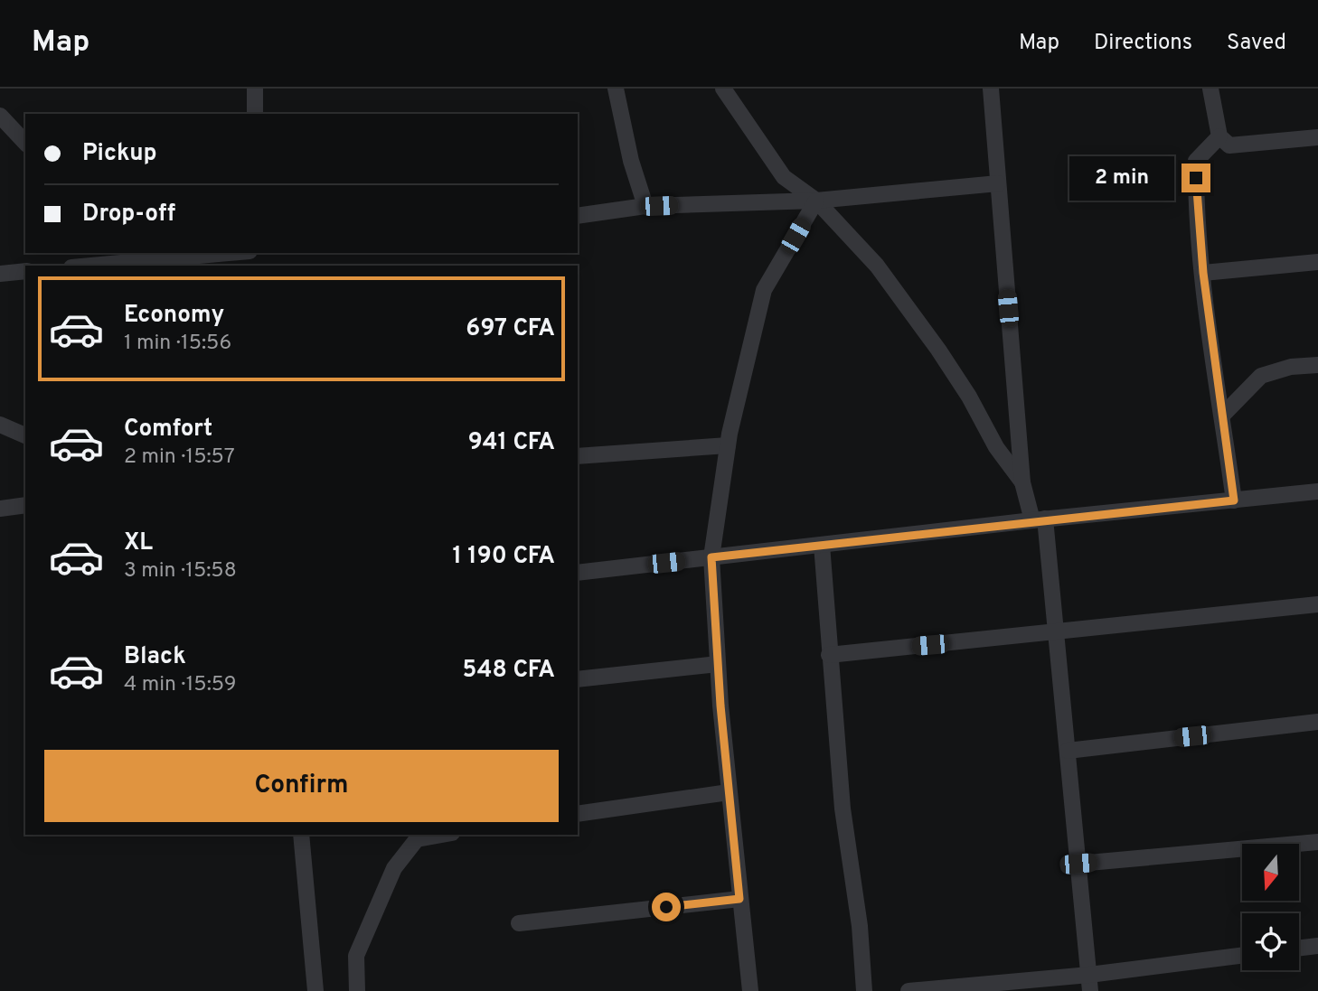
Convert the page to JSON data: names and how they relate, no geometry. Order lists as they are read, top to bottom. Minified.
{"north":"bottom","page":{"header":"Map","nav":["Map","Directions","Saved"],"banner":["Pickup","Drop-off"],"bubble":"2 min","list":[{"name":"Economy","note":"1 min · 15:56","value":"697 CFA"},{"name":"Comfort","note":"2 min · 15:57","value":"941 CFA"},{"name":"XL","note":"3 min · 15:58","value":"1 190 CFA"},{"name":"Black","note":"4 min · 15:59","value":"548 CFA"}],"buttons":"Confirm"}}
